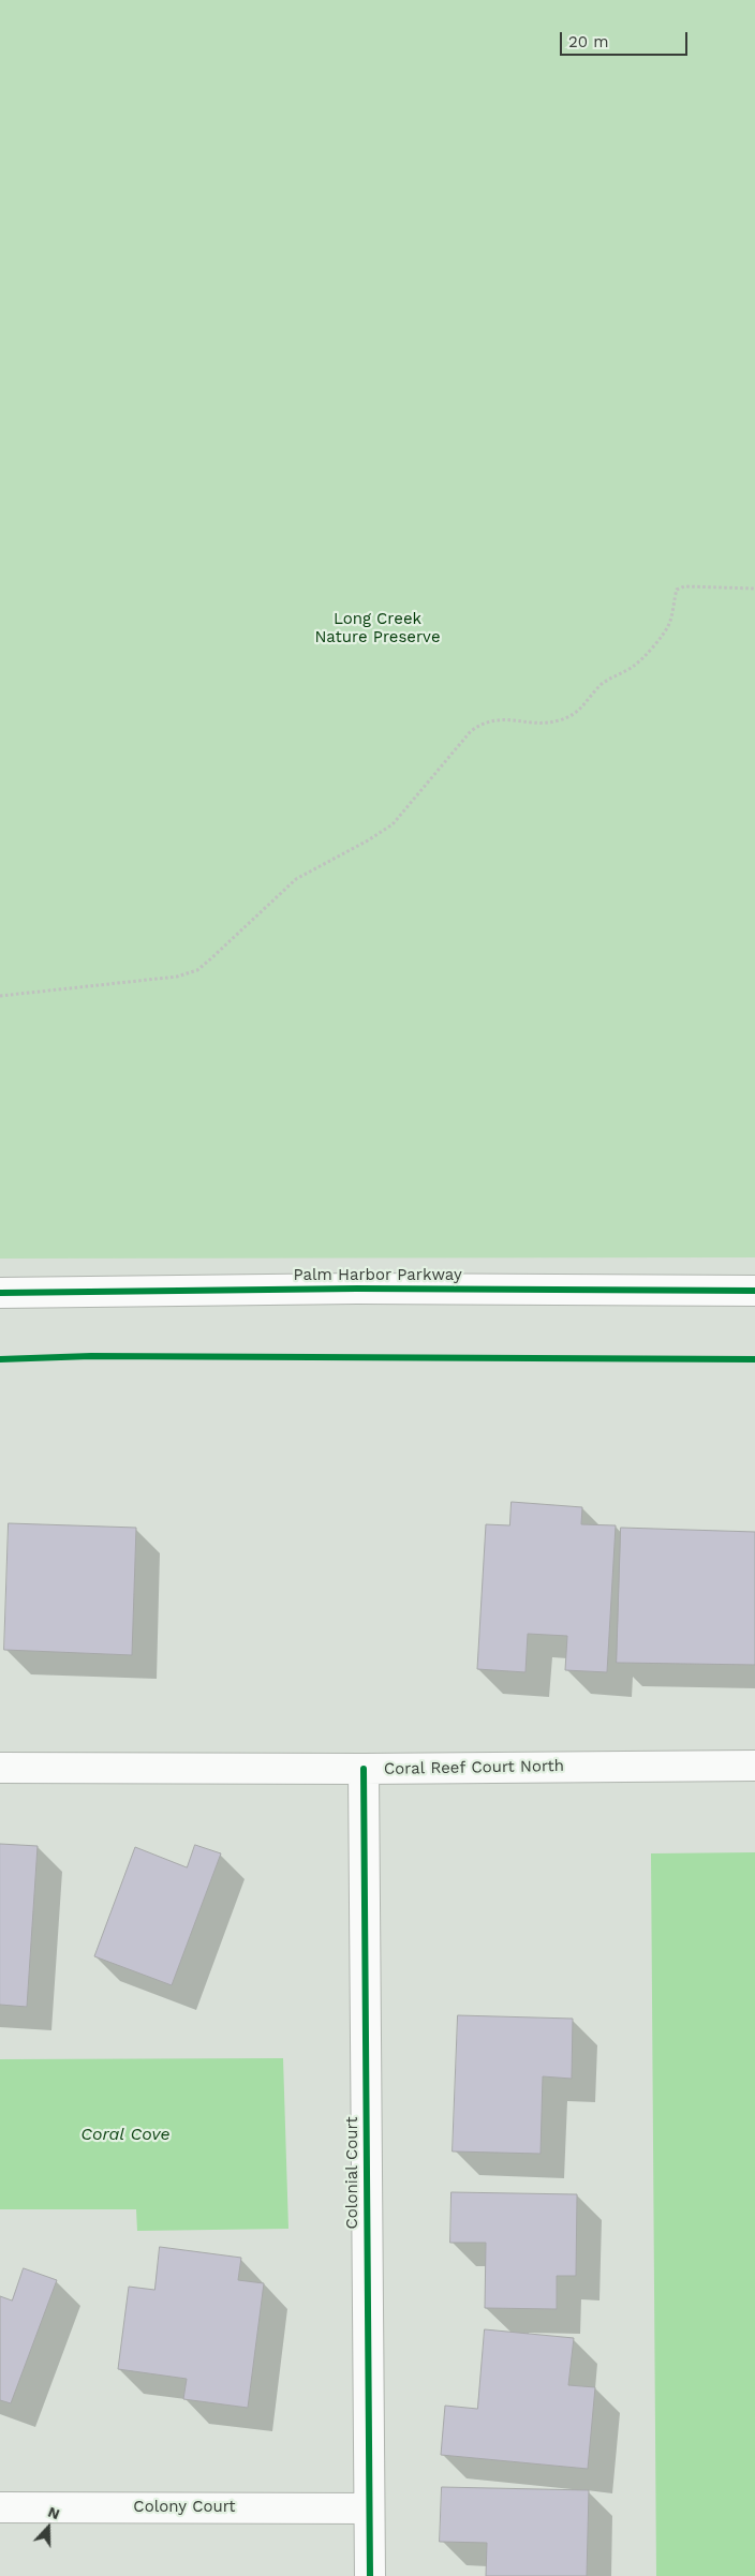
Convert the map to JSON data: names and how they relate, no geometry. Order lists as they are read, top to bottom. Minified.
{"streets":{"street":["Palm Harbor Parkway","Coral Reef Court North","Colonial Court","Colony Court"]},"crossings":[["Coral Reef Court North","Colonial Court"],["Colonial Court","Colony Court"]],"water":["Coral Cove"],"parks":["Long Creek Nature Preserve"],"scale_bar":"20 m","north":"top"}
